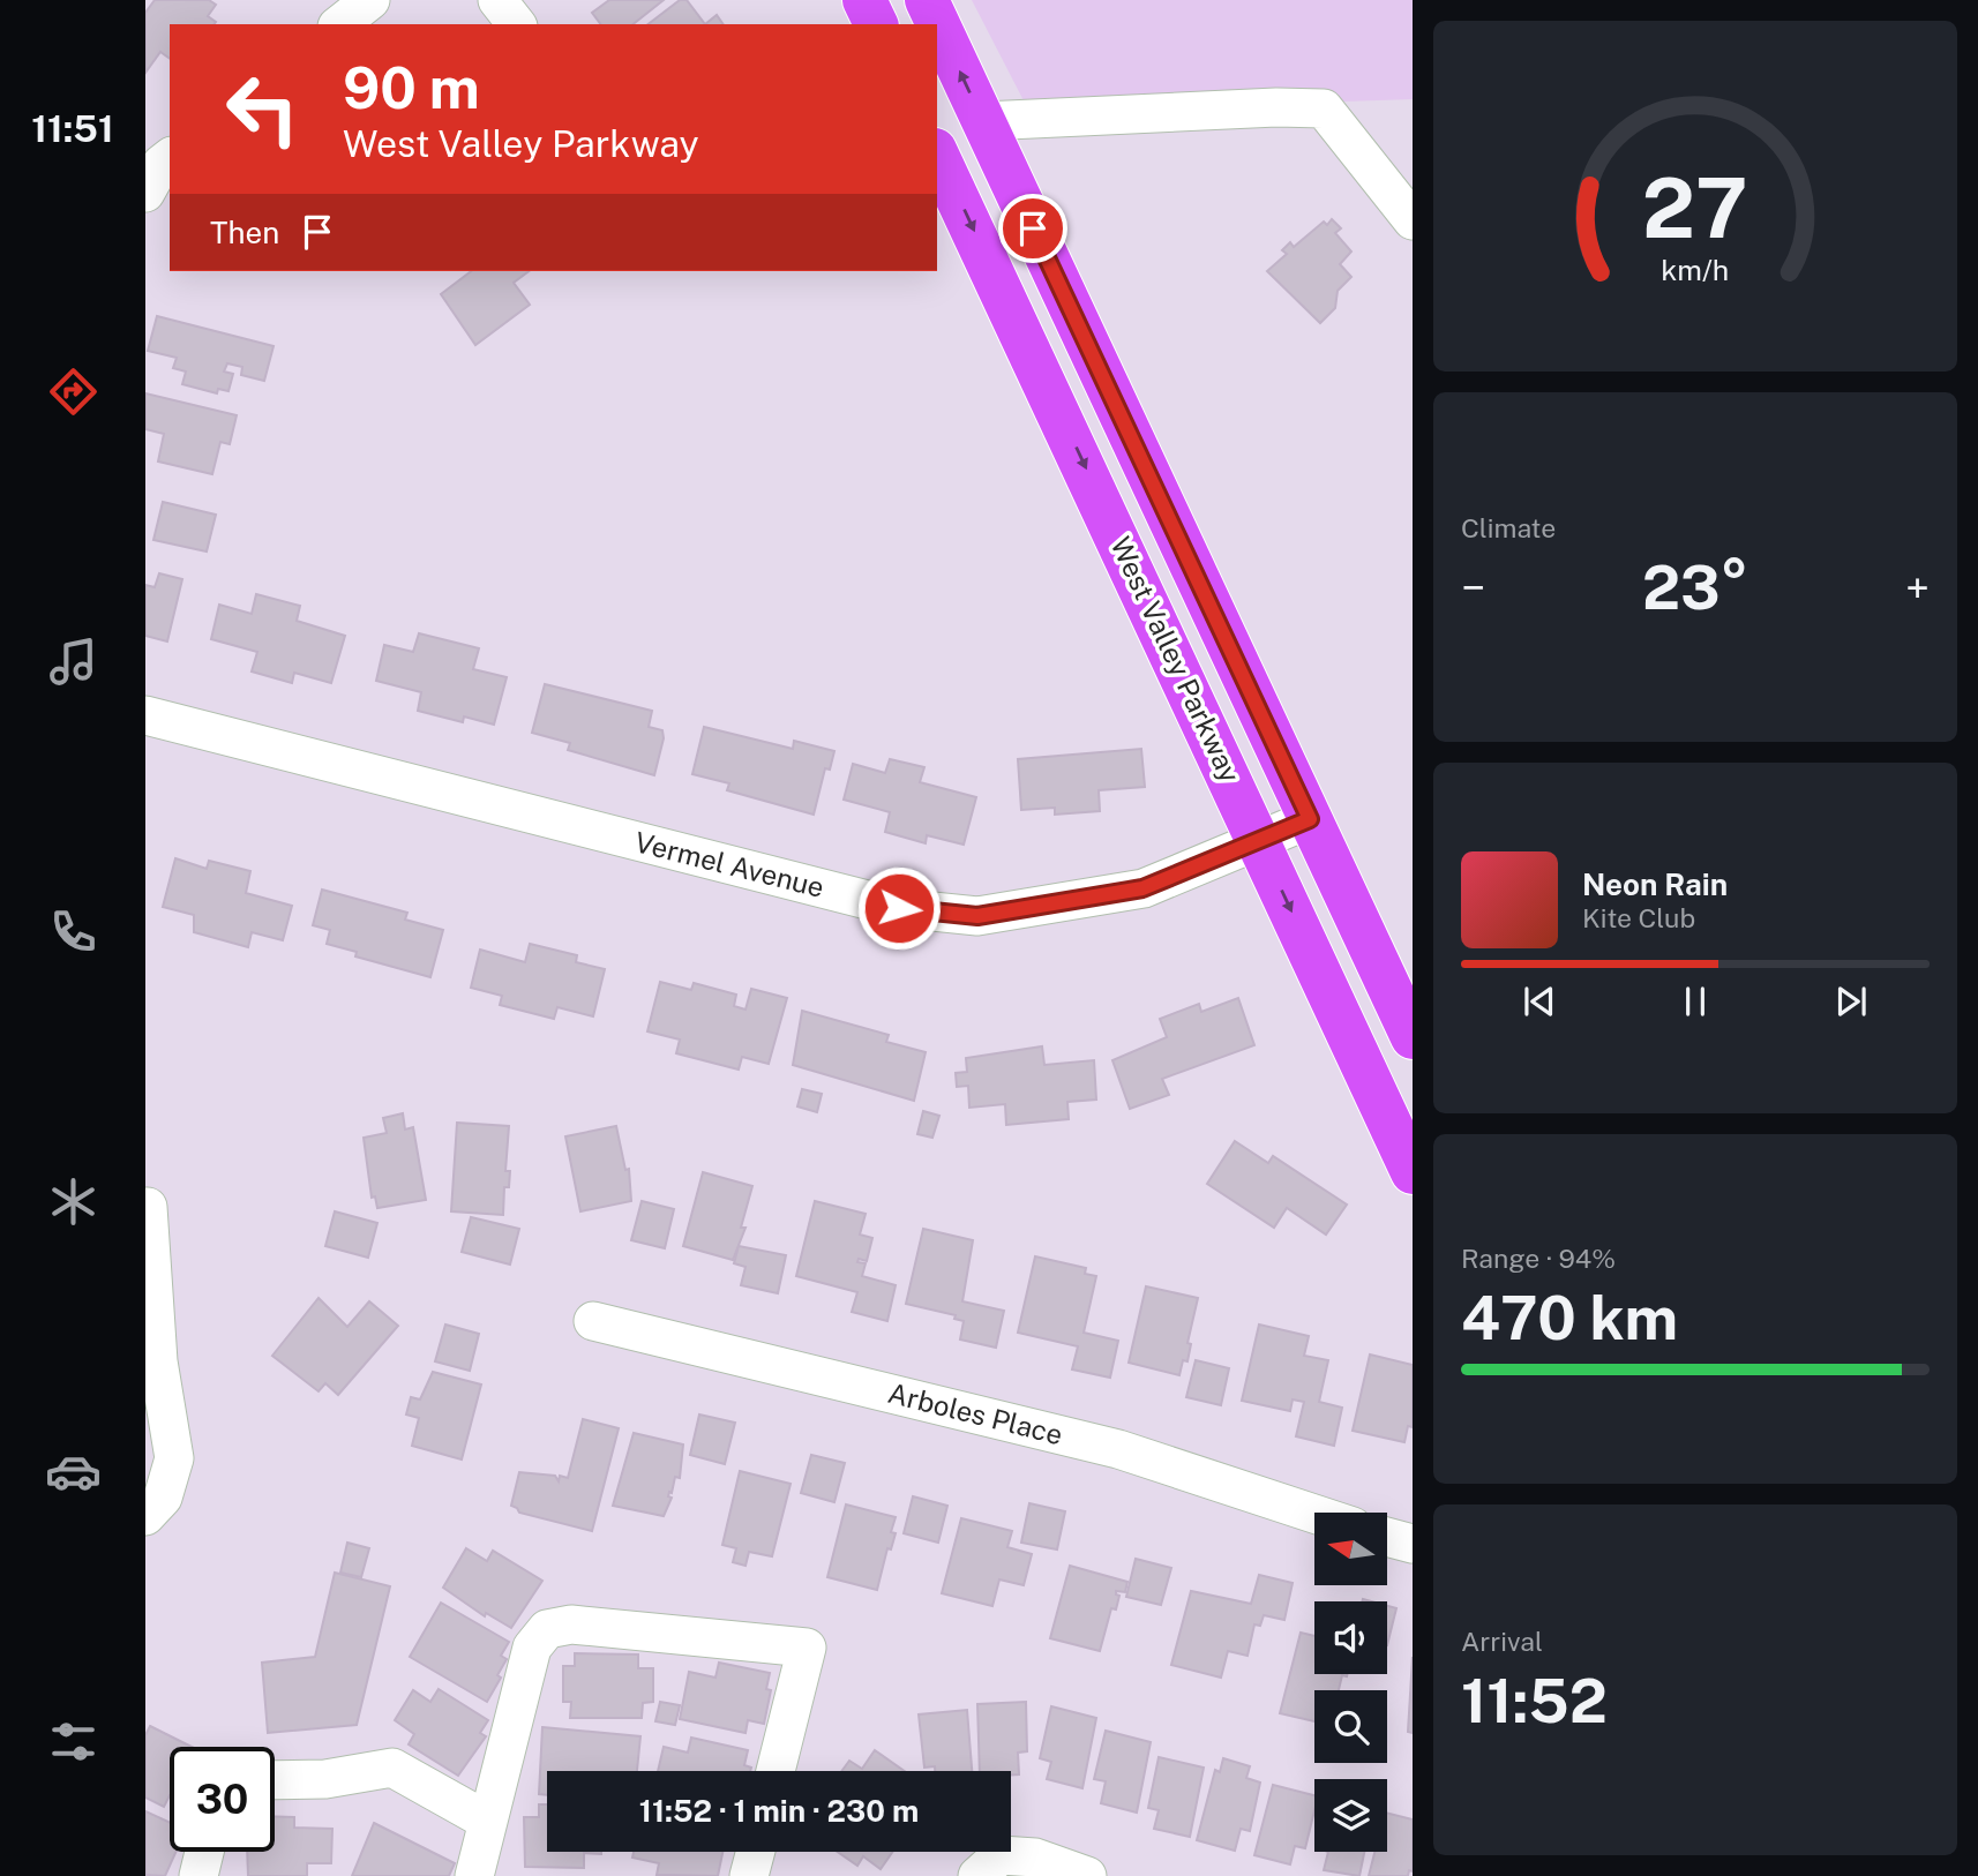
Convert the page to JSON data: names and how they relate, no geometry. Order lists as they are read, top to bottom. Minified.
{"streets":{"main road":["West Valley Parkway"],"street":["Vermel Avenue","Arboles Place"]},"crossings":[["West Valley Parkway","Vermel Avenue"]],"north":"left","page":{"tabs":"11:51","turn":["90 m","West Valley Parkway"],"then":"Then","tile":["Climate",["Range · 94%","470 km"],["Arrival","11:52"]],"heat":["−","23°","+"],"song":["Neon Rain","Kite Club"],"limit":"30","trip":"11:52 · 1 min · 230 m","gauge":["27","km/h"]}}
